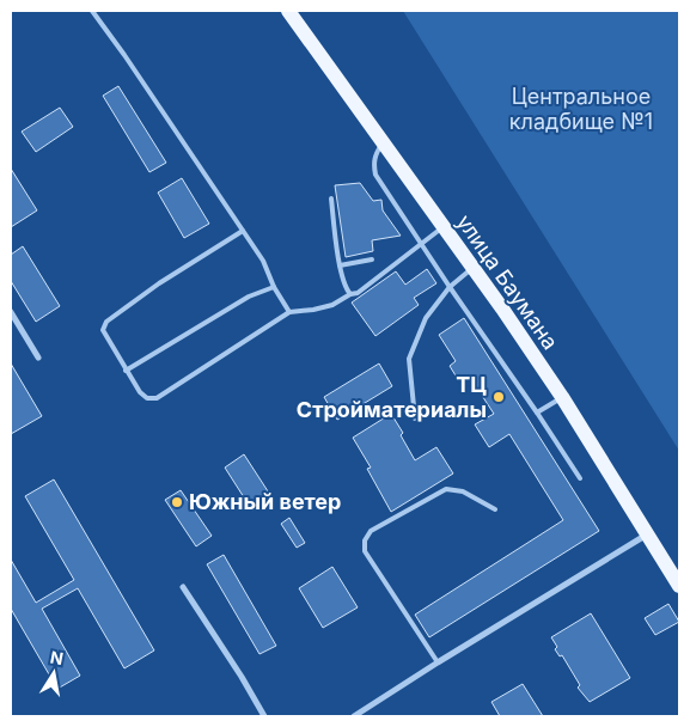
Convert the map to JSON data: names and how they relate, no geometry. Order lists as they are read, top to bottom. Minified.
{"streets":{"main road":["улица Баумана"]},"parks":["Центральное кладбище №1"],"places":["ТЦ Стройматериалы","Южный ветер"],"north":"top"}
